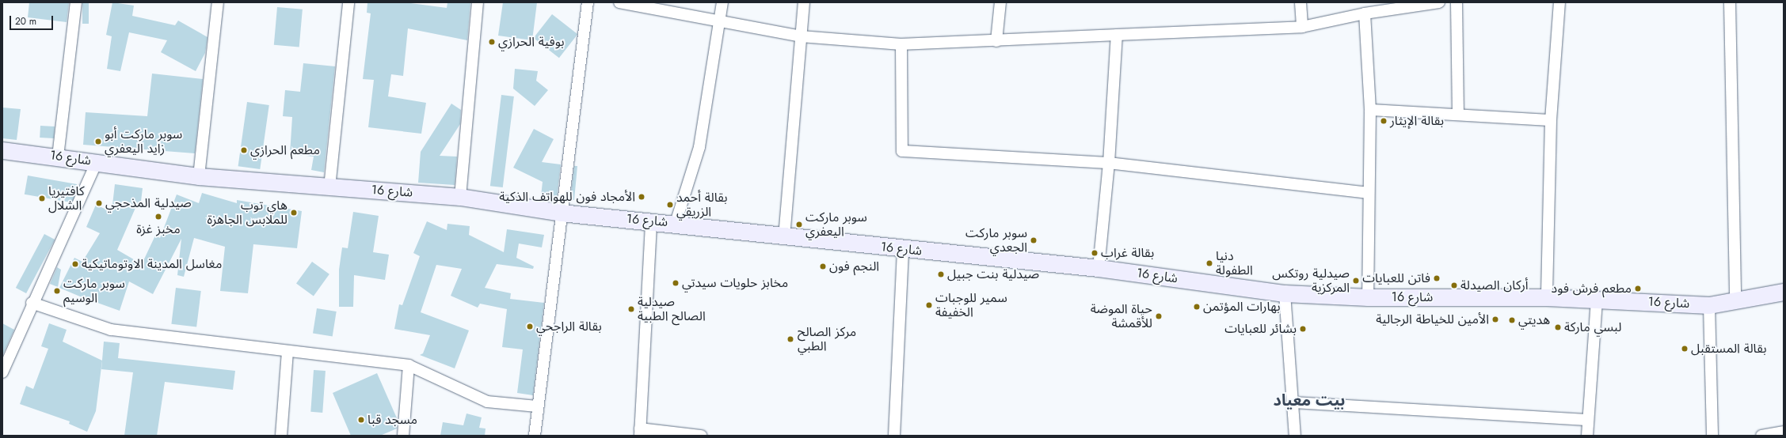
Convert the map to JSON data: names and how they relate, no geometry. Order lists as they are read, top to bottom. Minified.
{"streets":{"street":["شارع 16"]},"districts":["بيت معياد"],"places":["بوفية الحرازي","بقالة الإيثار","سوبر ماركت أبو زايد اليعفري","مطعم الحرازي","الأمجاد فون للهواتف الذكية","كافتيريا الشلال","صيدلية المذحجي","بقالة أحمد الزريقي","هاي توب للملابس الجاهزة","مخبز غزة","سوبر ماركت اليعفري","سوبر ماركت الجعدي","بقالة غراب","دنيا الطفولة","مغاسل المدينة الاوتوماتيكية","النجم فون","صيدلية بنت جبيل","فاتن للعبايات","صيدلية روتكس المركزية","مخابز حلويات سيدتي","أركان الصيدلة","مطعم فرش فود","سوبر ماركت الوسيم","سمير للوجبات الخفيفة","بهارات المؤتمن","صيدلية الصالح الطبية","حياة الموضة للأقمشة","الأمين للخياطة الرجالية","هديتي","بقالة الراجحي","لبسي ماركة","بشائر للعبايات","مركز الصالح الطبي","بقالة المستقبل","مسجد قبا"],"scale_bar":"20 m"}
